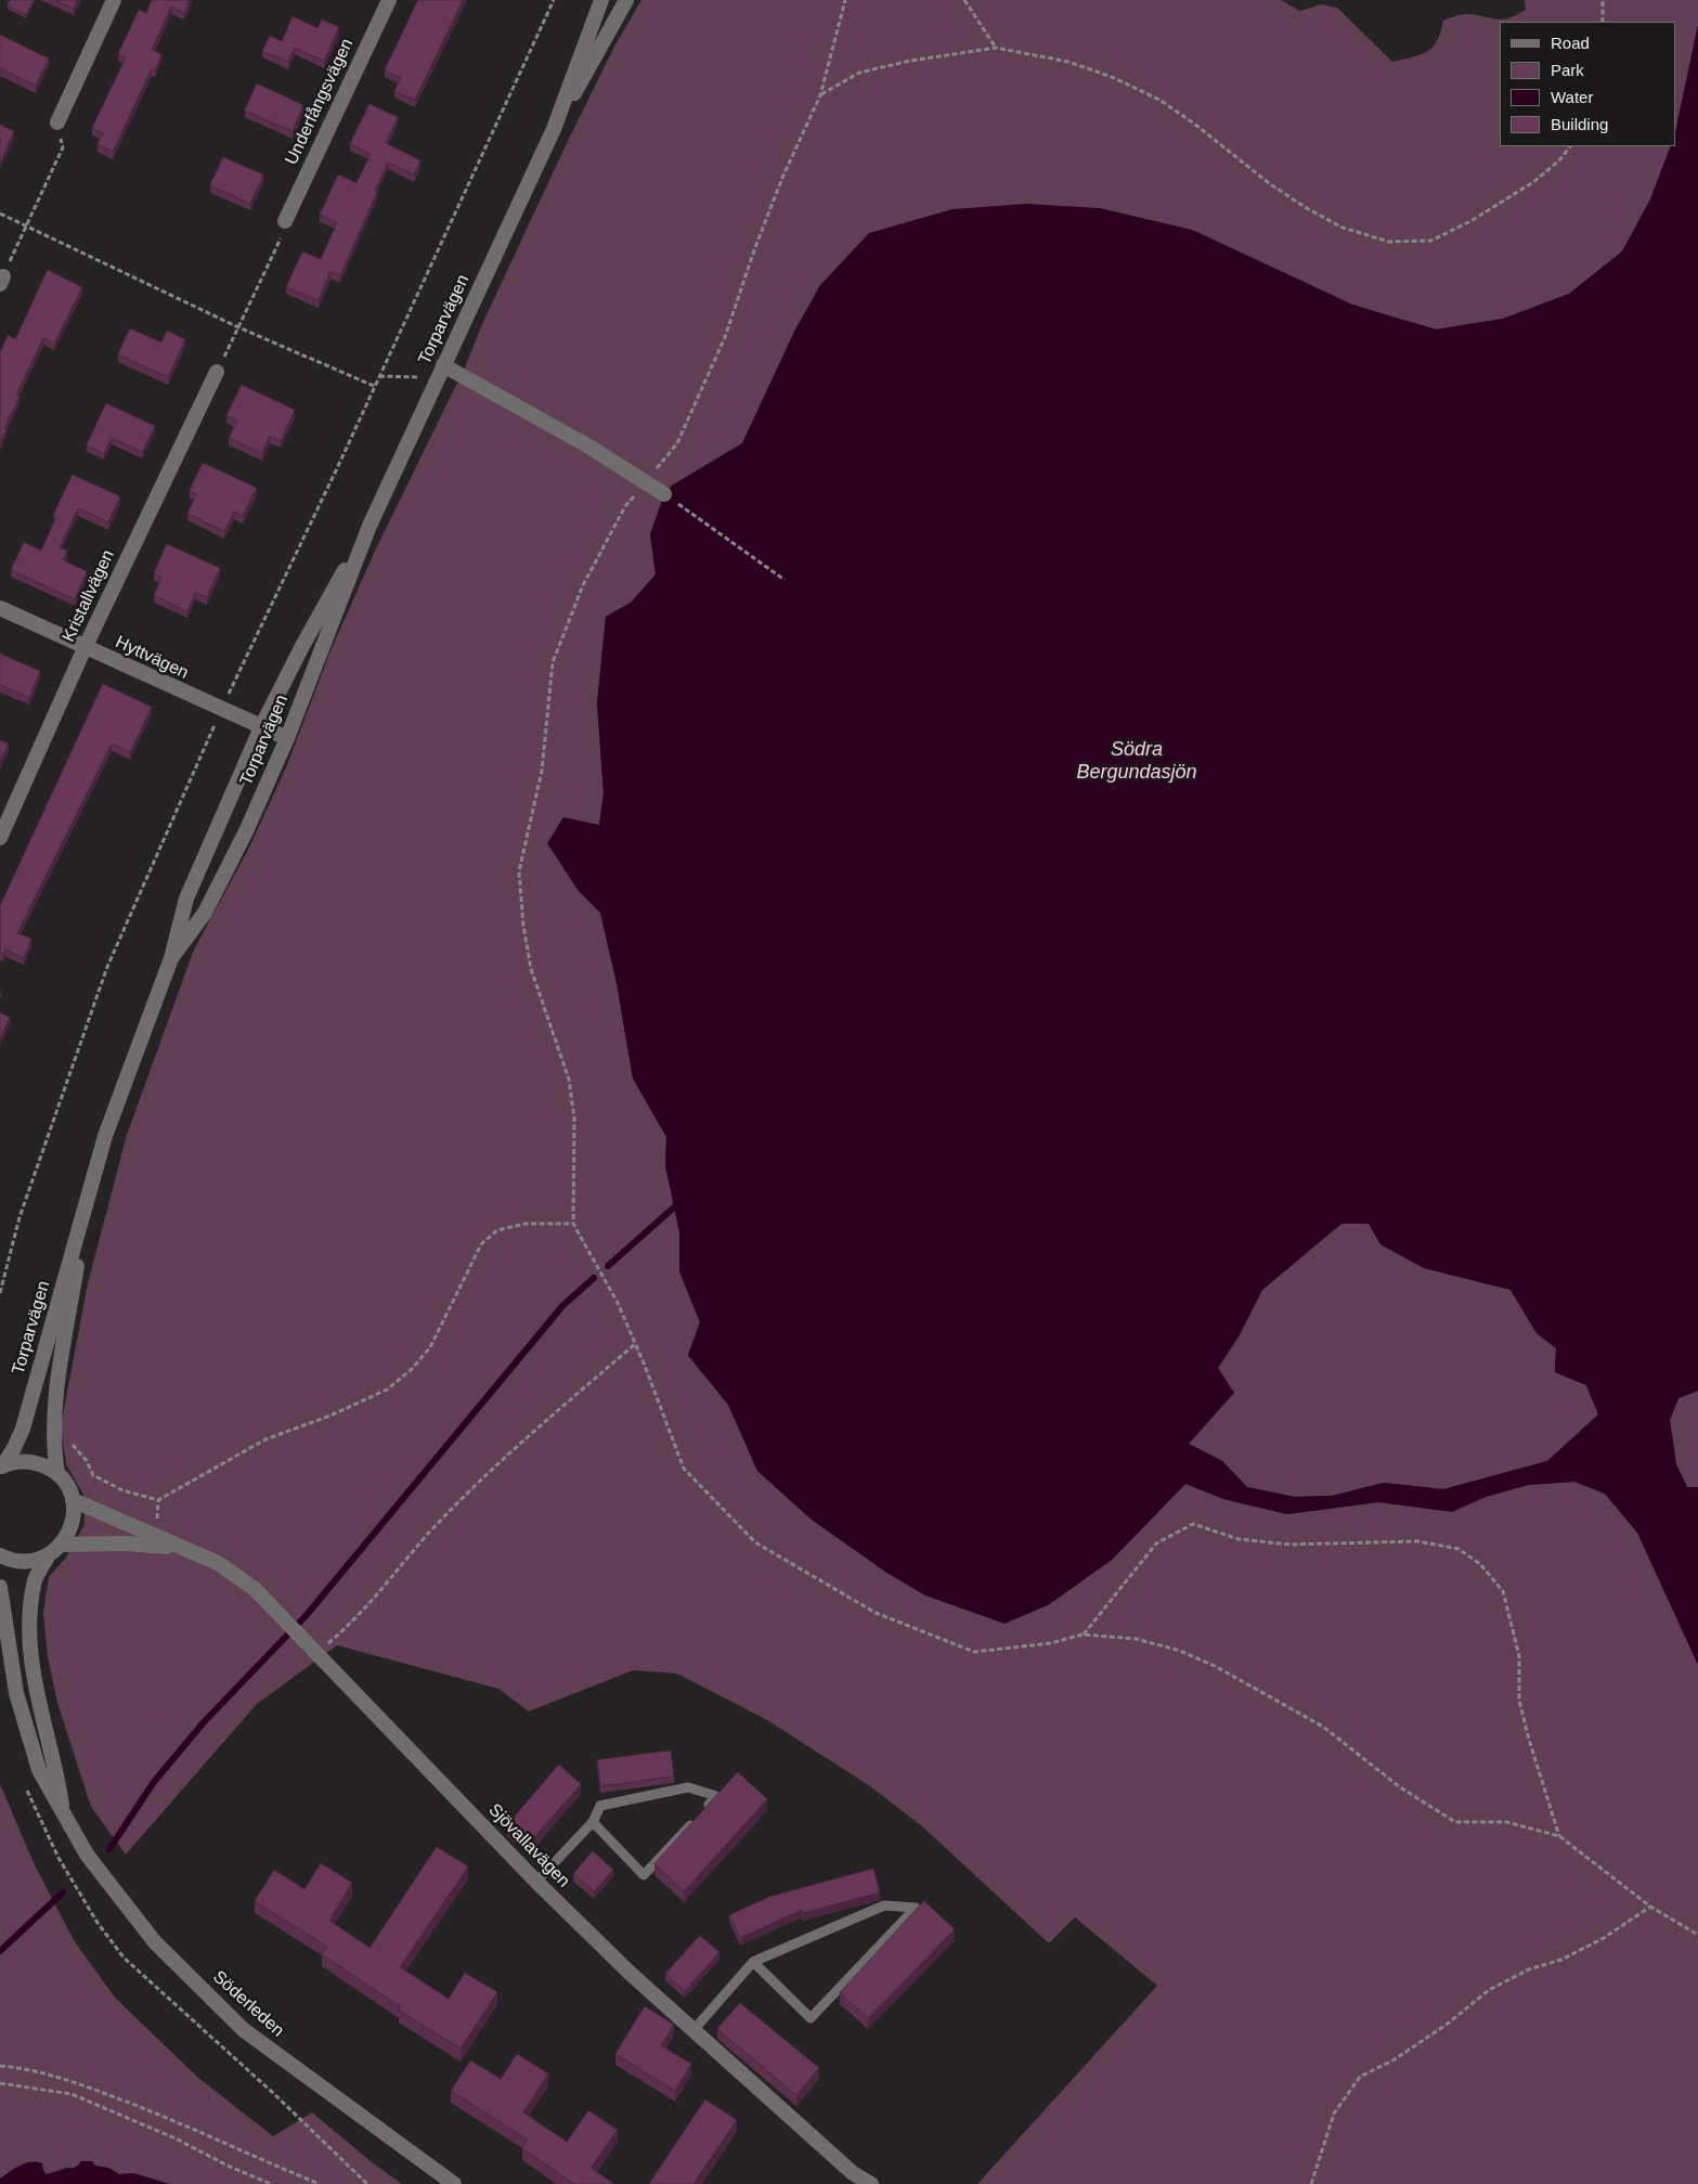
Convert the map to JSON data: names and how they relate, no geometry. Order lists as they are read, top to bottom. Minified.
{"streets":{"street":["Underfångsvägen","Torparvägen","Kristallvägen","Hyttvägen","Sjövallavägen","Söderleden"]},"crossings":[["Torparvägen","Hyttvägen"],["Kristallvägen","Hyttvägen"]],"water":["Södra Bergundasjön"],"legend":["Road","Park","Water","Building"]}
